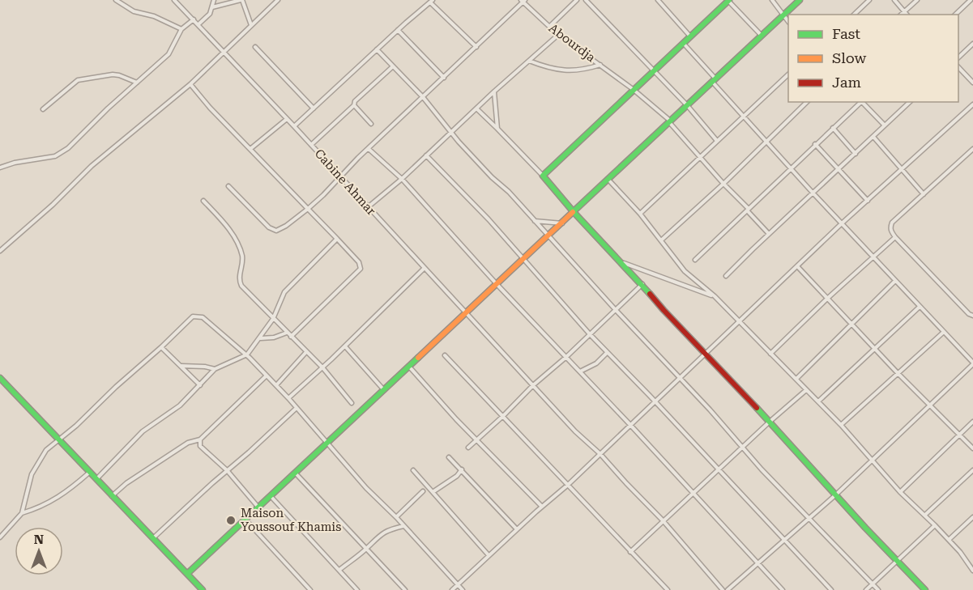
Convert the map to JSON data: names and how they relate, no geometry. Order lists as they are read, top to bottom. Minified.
{"streets":{"street":["Abourdja","Cabine Ahmar"]},"places":["Maison Youssouf Khamis"],"legend":["Fast","Slow","Jam"],"north":"top"}
